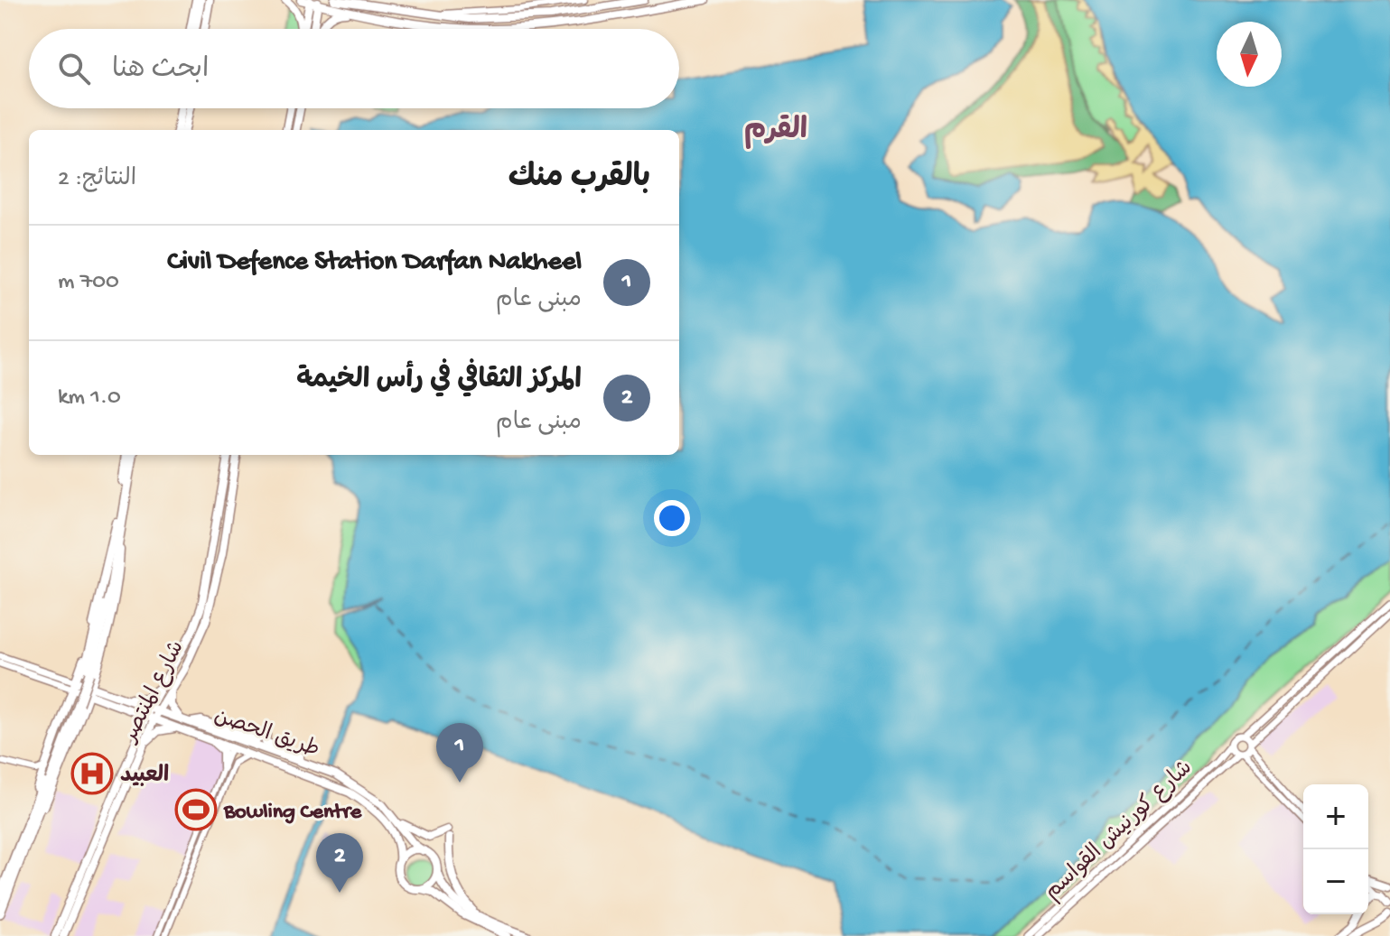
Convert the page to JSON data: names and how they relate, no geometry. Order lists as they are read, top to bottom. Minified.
{"streets":{"main road":["شارع المنتصر","طريق الحصن","شارع كورنيش القواسم"]},"crossings":[["شارع المنتصر","طريق الحصن"]],"districts":["القرم"],"places":{"hospital":["العبيد"],"sports":["Bowling Centre"]},"north":"bottom","page":{"search":"ابحث هنا","heading":["بالقرب منك","النتائج: 2"],"list":[{"mark":"1","name":"Civil Defence Station Darfan Nakheel","note":"مبنى عام","value":"700 m"},{"mark":"2","name":"المركز الثقافي في رأس الخيمة","note":"مبنى عام","value":"1.0 km"}],"pins":["1","2"],"map_buttons":["+","−"]}}
